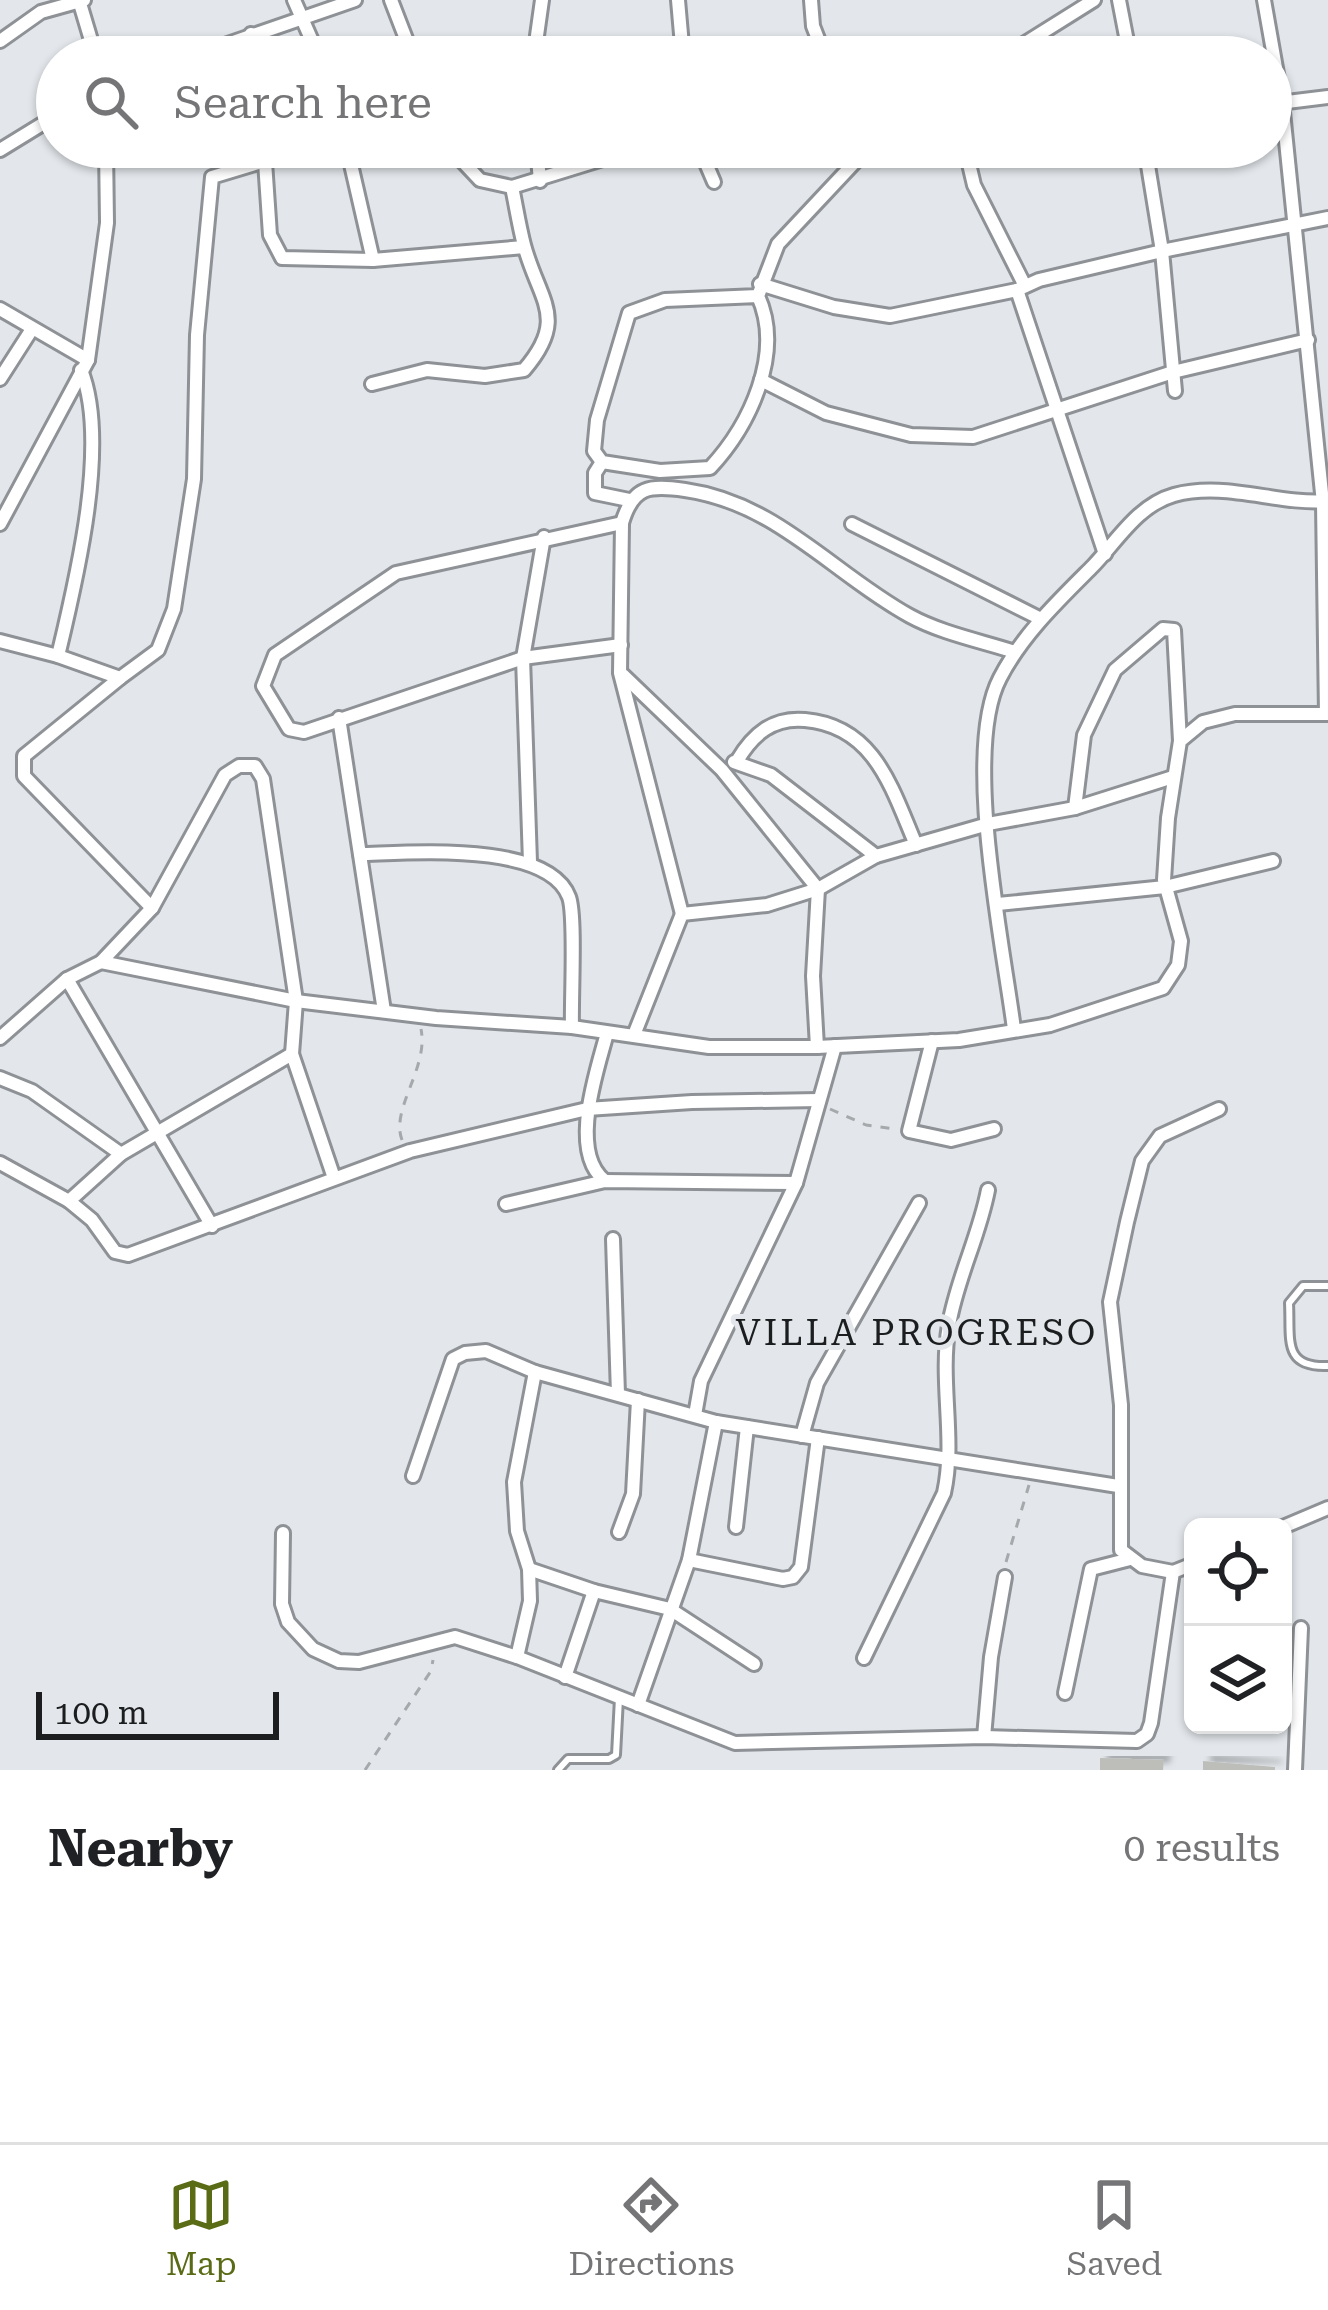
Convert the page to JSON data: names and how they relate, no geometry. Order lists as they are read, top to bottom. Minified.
{"districts":["VILLA PROGRESO"],"scale_bar":"100 m","page":{"search":"Search here","scale":"100 m","heading":["Nearby","0 results"],"nav":["Map","Directions","Saved"]}}
